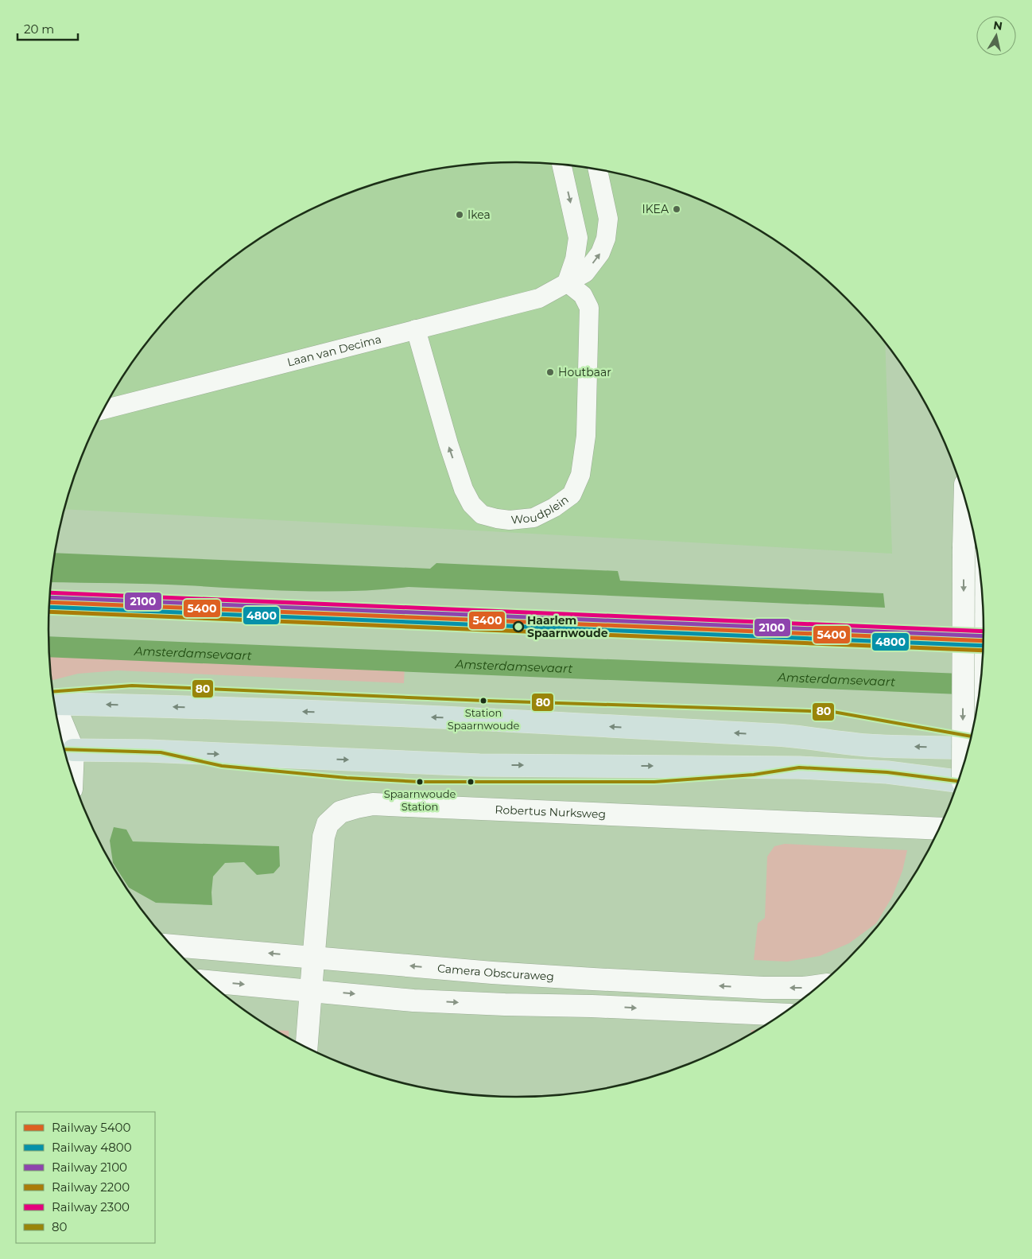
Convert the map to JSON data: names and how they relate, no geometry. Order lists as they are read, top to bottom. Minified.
{"streets":{"main road":["Robertus Nurksweg","Camera Obscuraweg"],"street":["Laan van Decima","Woudplein"]},"crossings":[["Laan van Decima","Woudplein"],["Robertus Nurksweg","Camera Obscuraweg"]],"water":["Amsterdamsevaart"],"places":["IKEA","Ikea","Houtbaar","Haarlem Spaarnwoude","Station Spaarnwoude","Spaarnwoude Station"],"lines":["rail line 2300","rail line 2100","rail line 5400","rail line 4800","rail line 2200","transit line 80"],"legend":["Railway 5400","Railway 4800","Railway 2100","Railway 2200","Railway 2300","80"],"scale_bar":"20 m","north":"top"}
